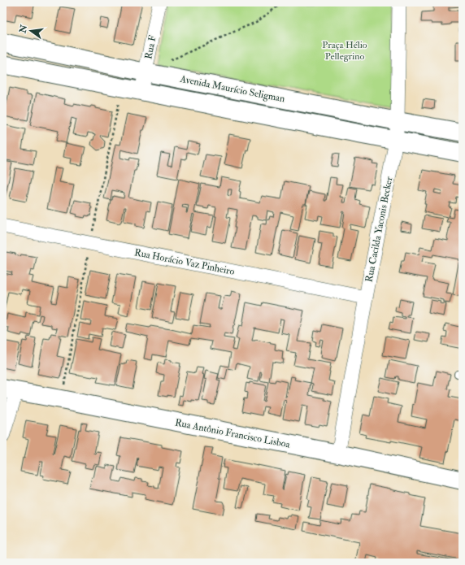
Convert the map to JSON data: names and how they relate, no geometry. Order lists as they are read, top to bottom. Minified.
{"streets":{"main road":["Avenida Maurício Seligman","Rua Antônio Francisco Lisboa"],"street":["Rua F","Rua Cacilda Yaconis Becker","Rua Horácio Vaz Pinheiro"]},"crossings":[["Rua F","Avenida Maurício Seligman"],["Avenida Maurício Seligman","Rua Cacilda Yaconis Becker"],["Rua Cacilda Yaconis Becker","Rua Horácio Vaz Pinheiro"],["Rua Cacilda Yaconis Becker","Rua Antônio Francisco Lisboa"]],"parks":["Praça Hélio Pellegrino"],"north":"left"}
